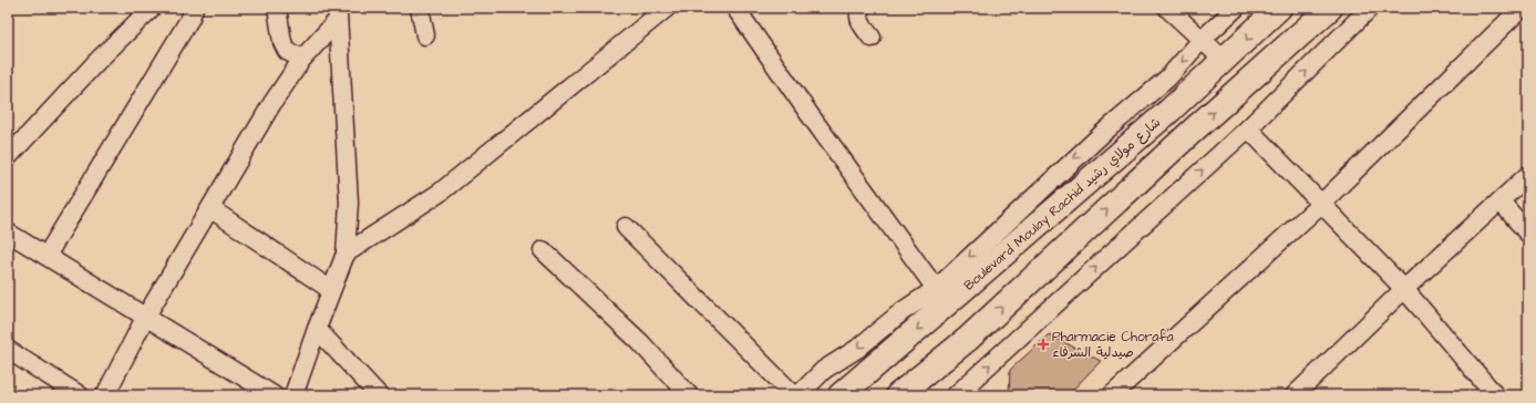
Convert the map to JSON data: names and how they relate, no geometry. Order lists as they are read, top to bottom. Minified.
{"streets":{"main road":["Boulevard Moulay Rachid شارع مولاي رشيد"]},"places":{"health":["Pharmacie Chorafa صيدلية الشرفاء"]}}
